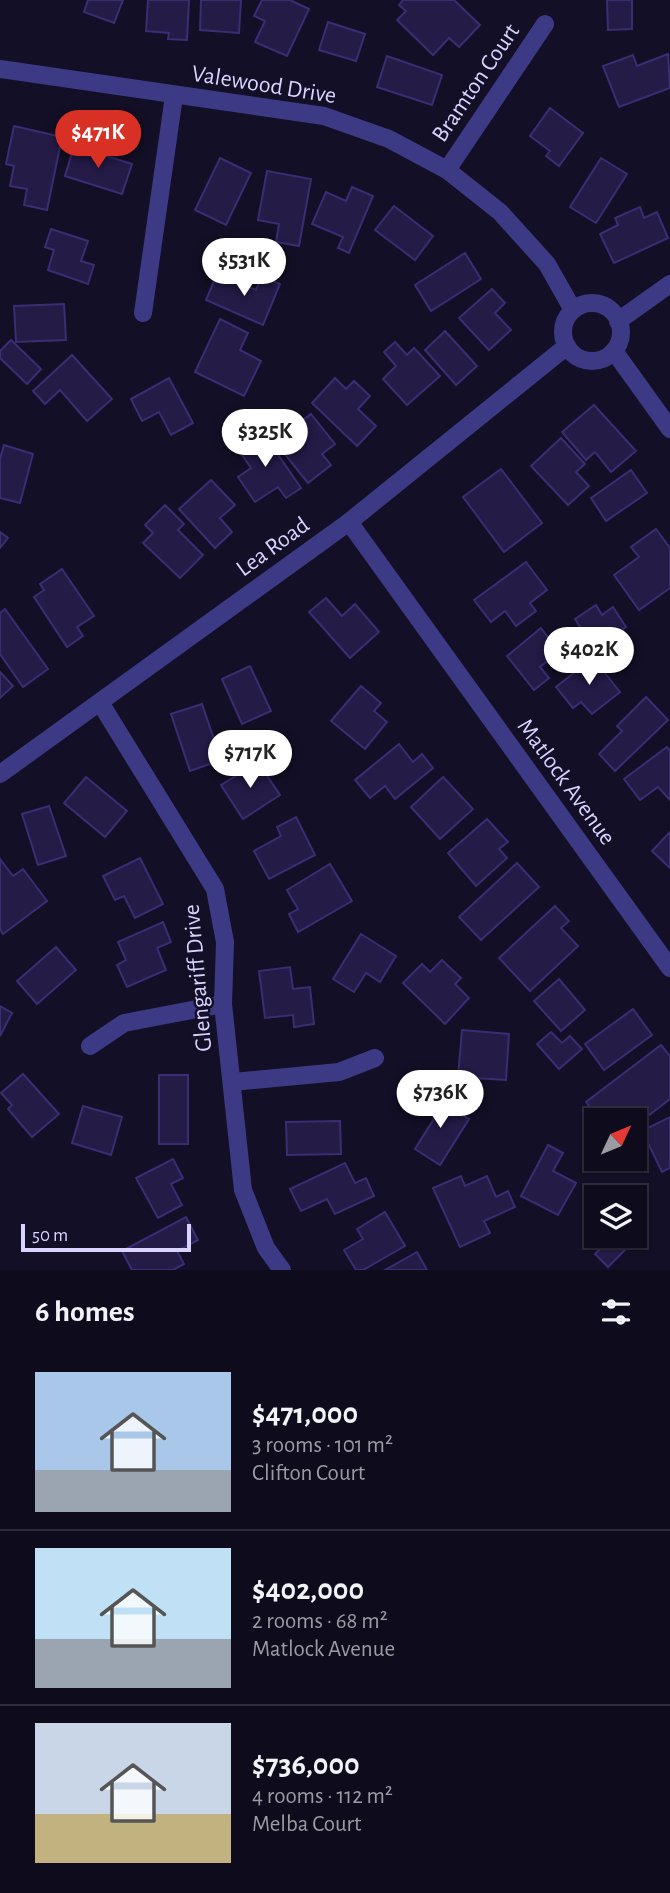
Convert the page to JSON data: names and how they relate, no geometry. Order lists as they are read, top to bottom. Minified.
{"streets":{"street":["Bramton Court","Valewood Drive","Lea Road","Matlock Avenue","Glengariff Drive"]},"crossings":[["Bramton Court","Valewood Drive"],["Valewood Drive","Lea Road"],["Lea Road","Matlock Avenue"],["Lea Road","Glengariff Drive"]],"scale_bar":"50 m","north":"top right","page":{"price":["$471K","$531K","$325K","$402K","$717K","$736K"],"scale":"50 m","heading":"6 homes","list":[{"name":"$471,000","note":"3 rooms · 101 m² · Clifton Court"},{"name":"$402,000","note":"2 rooms · 68 m² · Matlock Avenue"},{"name":"$736,000","note":"4 rooms · 112 m² · Melba Court"}]}}
